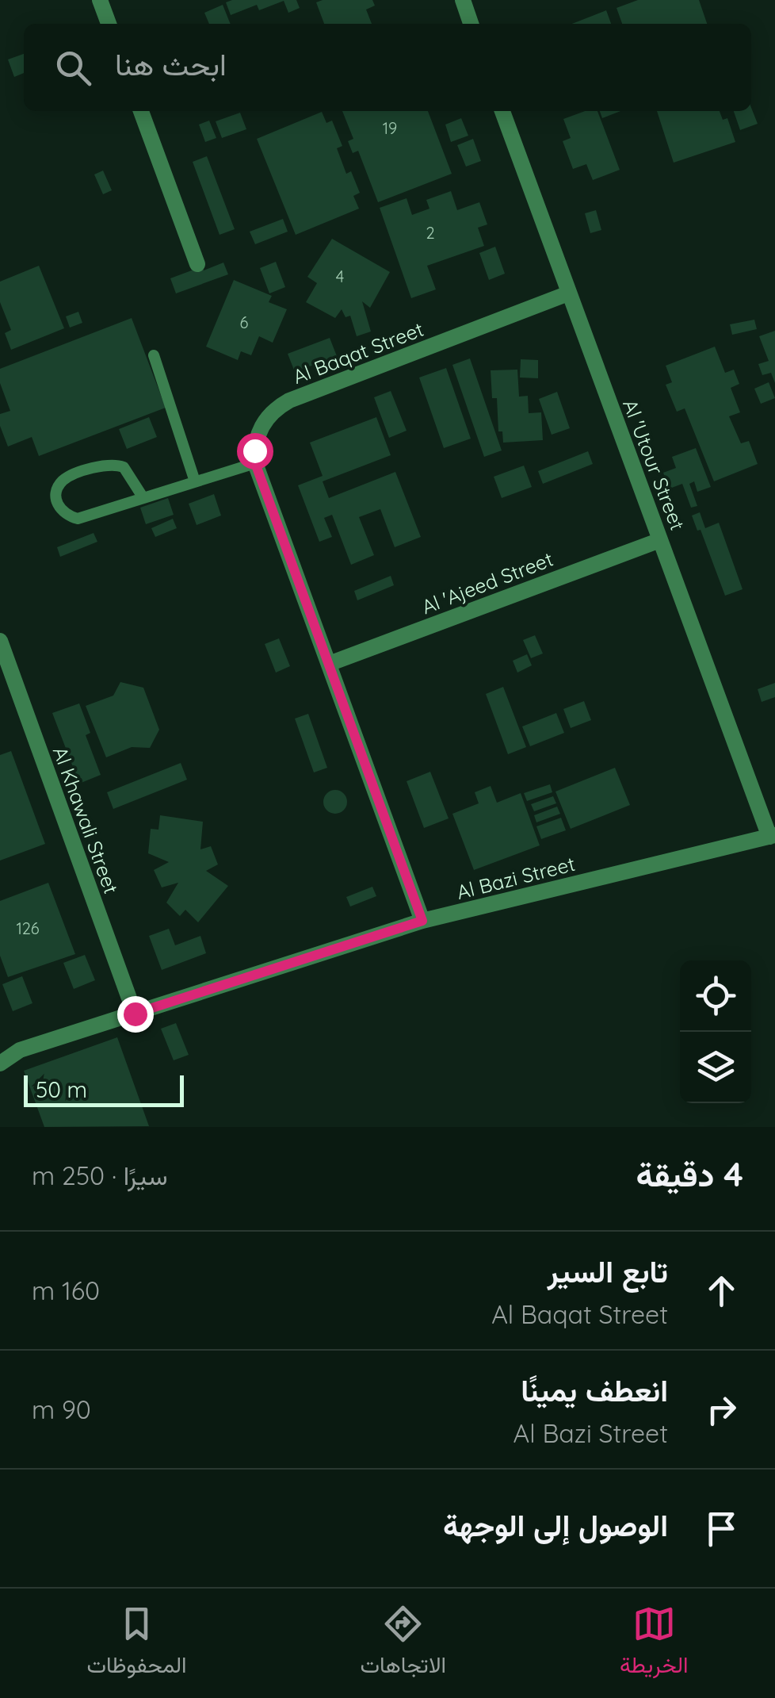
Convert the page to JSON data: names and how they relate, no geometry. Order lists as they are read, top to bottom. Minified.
{"streets":{"street":["Al Baqat Street","Al 'Utour Street","Al 'Ajeed Street","Al Khawali Street","Al Bazi Street"]},"crossings":[["Al Baqat Street","Al 'Utour Street"],["Al 'Utour Street","Al 'Ajeed Street"],["Al 'Utour Street","Al Bazi Street"],["Al Khawali Street","Al Bazi Street"]],"house_numbers":["19","2","4","6","126"],"scale_bar":"50 m","page":{"search":"ابحث هنا","scale":"50 m","heading":["4 دقيقة","سيرًا · 250 m"],"list":[["تابع السير","Al Baqat Street","160 m"],["انعطف يمينًا","Al Bazi Street","90 m"],"الوصول إلى الوجهة"],"nav":["الخريطة","الاتجاهات","المحفوظات"]}}
